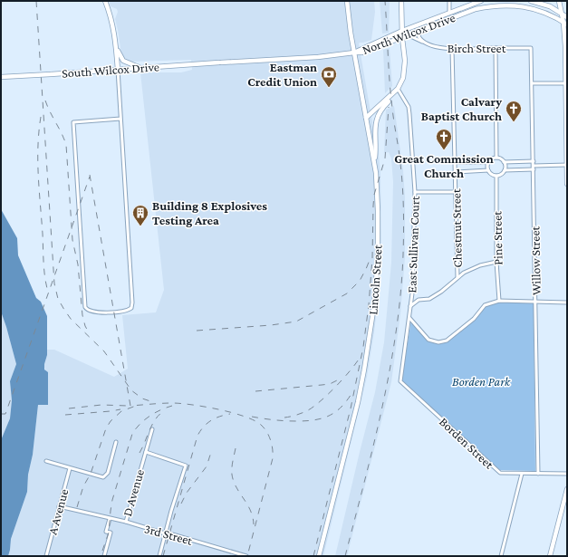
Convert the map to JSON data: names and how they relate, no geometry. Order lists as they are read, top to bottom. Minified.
{"streets":{"main road":["North Wilcox Drive","South Wilcox Drive","Lincoln Street"],"street":["Birch Street","Chestnut Street","Pine Street","East Sullivan Court","Willow Street","Borden Street","D Avenue","A Avenue","3rd Street"]},"crossings":[["North Wilcox Drive","Birch Street"],["North Wilcox Drive","South Wilcox Drive"],["North Wilcox Drive","Lincoln Street"],["Birch Street","Chestnut Street"],["Birch Street","Willow Street"],["South Wilcox Drive","Lincoln Street"],["East Sullivan Court","Borden Street"],["Willow Street","Borden Street"],["D Avenue","3rd Street"]],"parks":["Borden Park"],"places":{"bank":["Eastman Credit Union"],"church":["Calvary Baptist Church","Great Commission Church"],"building":["Building 8 Explosives Testing Area"]}}
